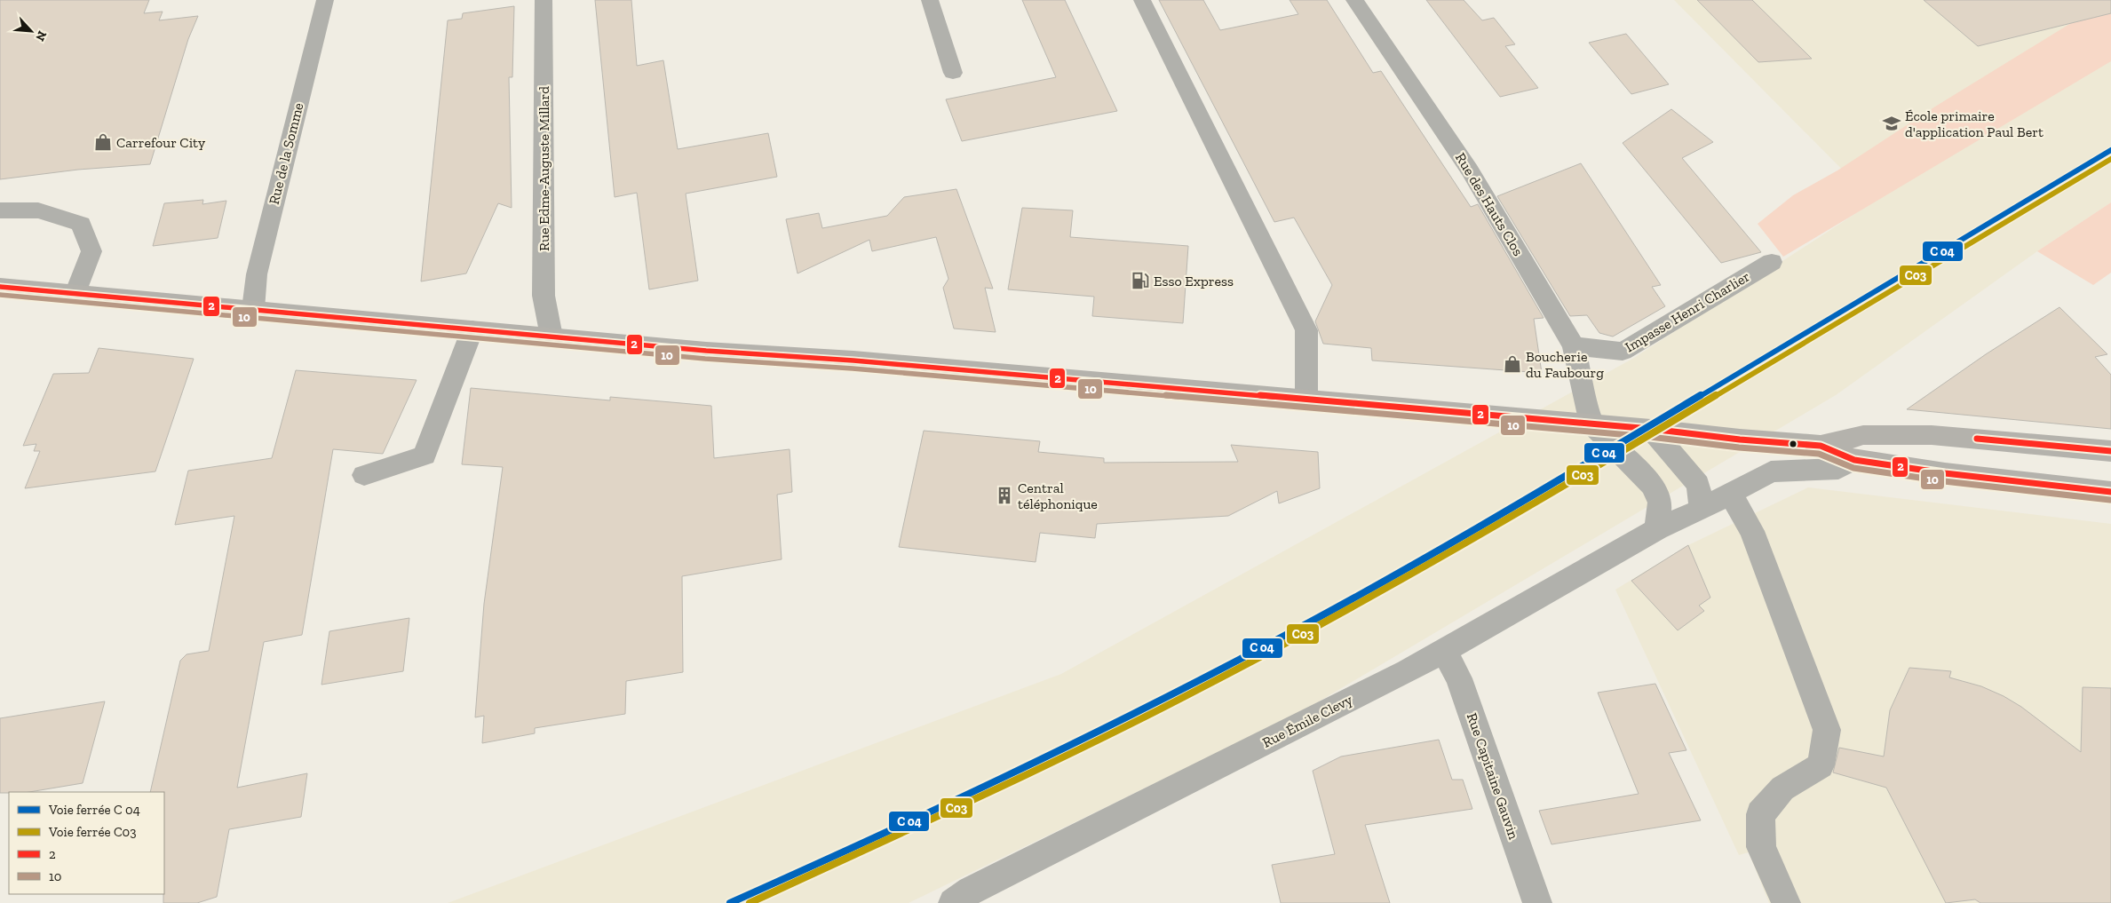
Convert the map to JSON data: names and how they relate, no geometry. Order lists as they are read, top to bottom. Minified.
{"streets":{"street":["Rue de la Somme","Rue Edme-Auguste Millard","Rue des Hauts Clos","Impasse Henri Charlier","Rue Émile Clevy","Rue Capitaine Gauvin"]},"crossings":[["Rue des Hauts Clos","Impasse Henri Charlier"],["Rue Émile Clevy","Rue Capitaine Gauvin"]],"places":{"school or university":["École primaire d'application Paul Bert"],"shop":["Carrefour City","Boucherie du Faubourg"],"fuel station":["Esso Express"],"building":["Central téléphonique"]},"lines":["rail line C03","transit line 2","transit line 10"],"legend":["Voie ferrée C 04","Voie ferrée C03","2","10"],"north":"bottom right"}
